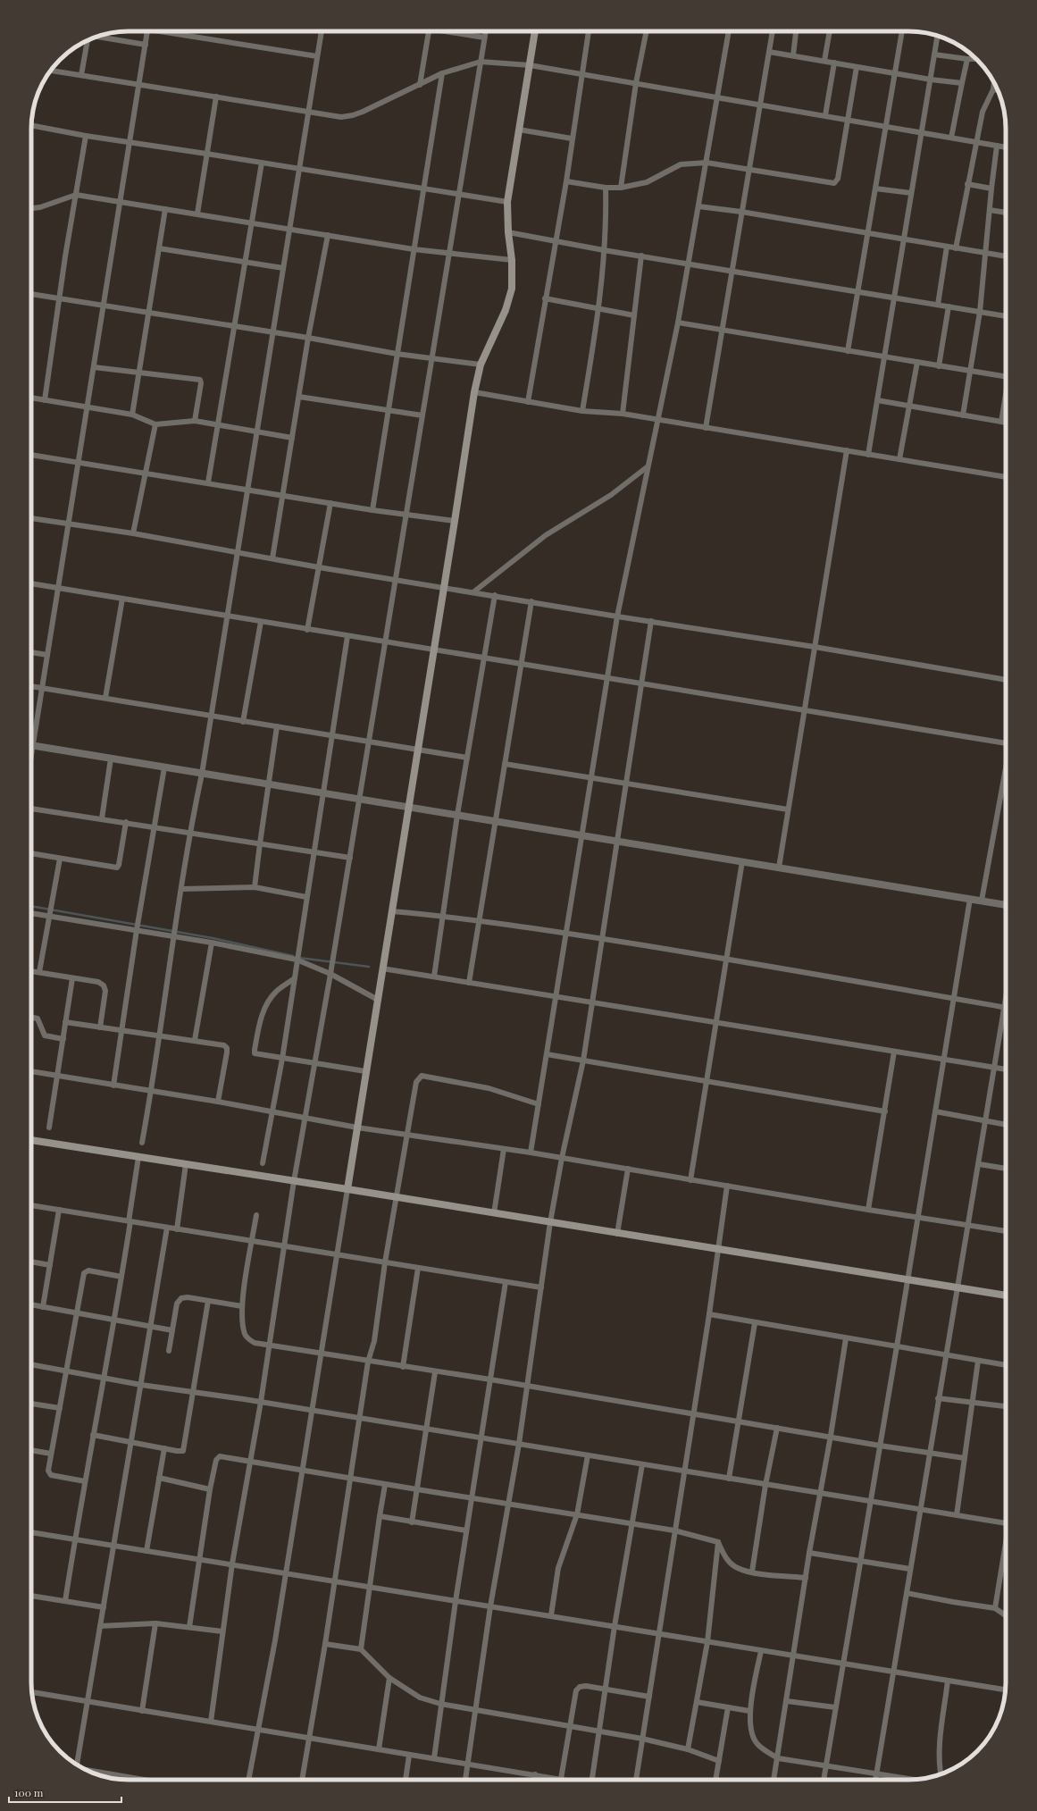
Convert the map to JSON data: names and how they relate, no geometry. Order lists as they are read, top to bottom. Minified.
{"scale_bar":"100 m"}
